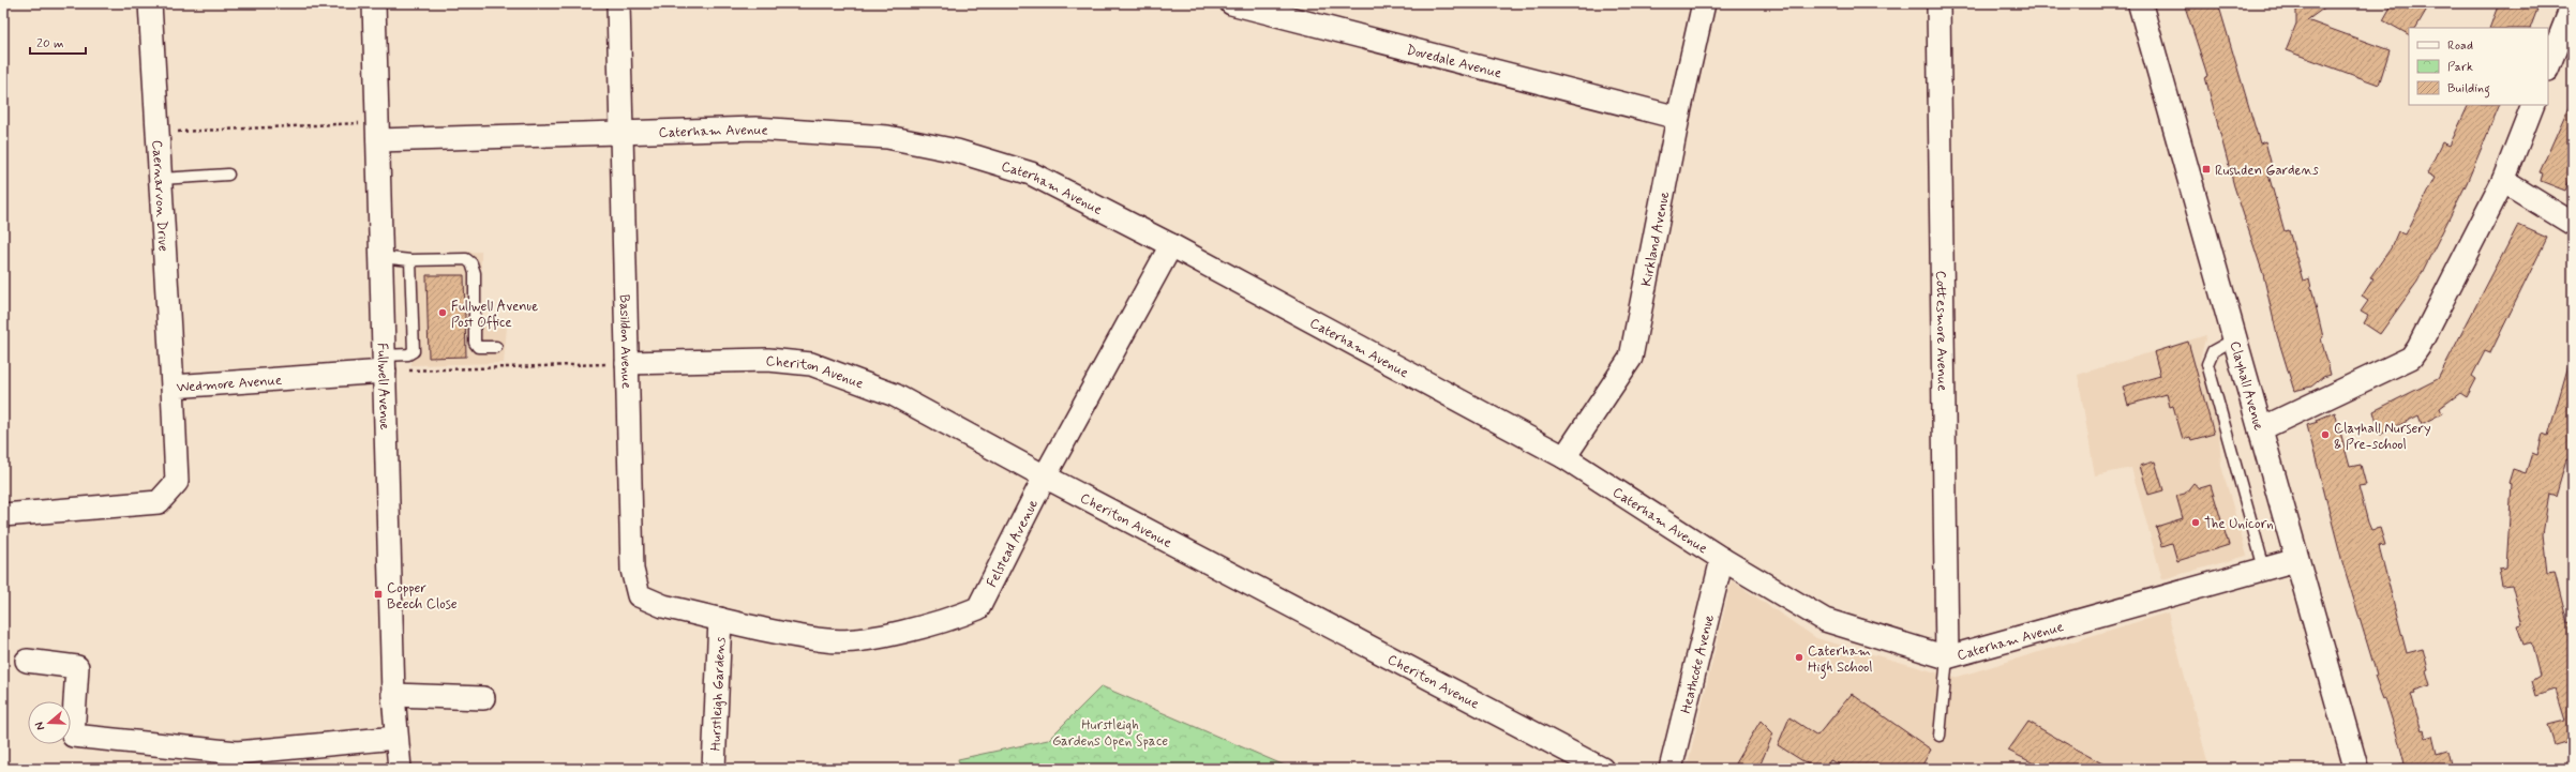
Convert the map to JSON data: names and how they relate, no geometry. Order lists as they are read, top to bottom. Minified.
{"streets":{"street":["Dovedale Avenue","Caterham Avenue","Caernarvon Drive","Kirkland Avenue","Cottesmore Avenue","Basildon Avenue","Cheriton Avenue","Wedmore Avenue","Fullwell Avenue","Clayhall Avenue","Felstead Avenue","Heathcote Avenue","Hurstleigh Gardens"]},"crossings":[["Dovedale Avenue","Kirkland Avenue"],["Caterham Avenue","Kirkland Avenue"],["Caterham Avenue","Cottesmore Avenue"],["Caterham Avenue","Basildon Avenue"],["Caterham Avenue","Fullwell Avenue"],["Caterham Avenue","Clayhall Avenue"],["Caterham Avenue","Felstead Avenue"],["Caterham Avenue","Heathcote Avenue"],["Caernarvon Drive","Wedmore Avenue"],["Basildon Avenue","Cheriton Avenue"],["Basildon Avenue","Felstead Avenue"],["Basildon Avenue","Hurstleigh Gardens"],["Cheriton Avenue","Felstead Avenue"],["Wedmore Avenue","Fullwell Avenue"],["Felstead Avenue","Hurstleigh Gardens"]],"parks":["Hurstleigh Gardens Open Space"],"places":{"transit":["Rushden Gardens","Copper Beech Close"],"other":["Fullwell Avenue Post Office","Clayhall Nursery & Pre-school","The Unicorn","Caterham High School"]},"legend":["Road","Park","Building"],"scale_bar":"20 m","north":"left"}
